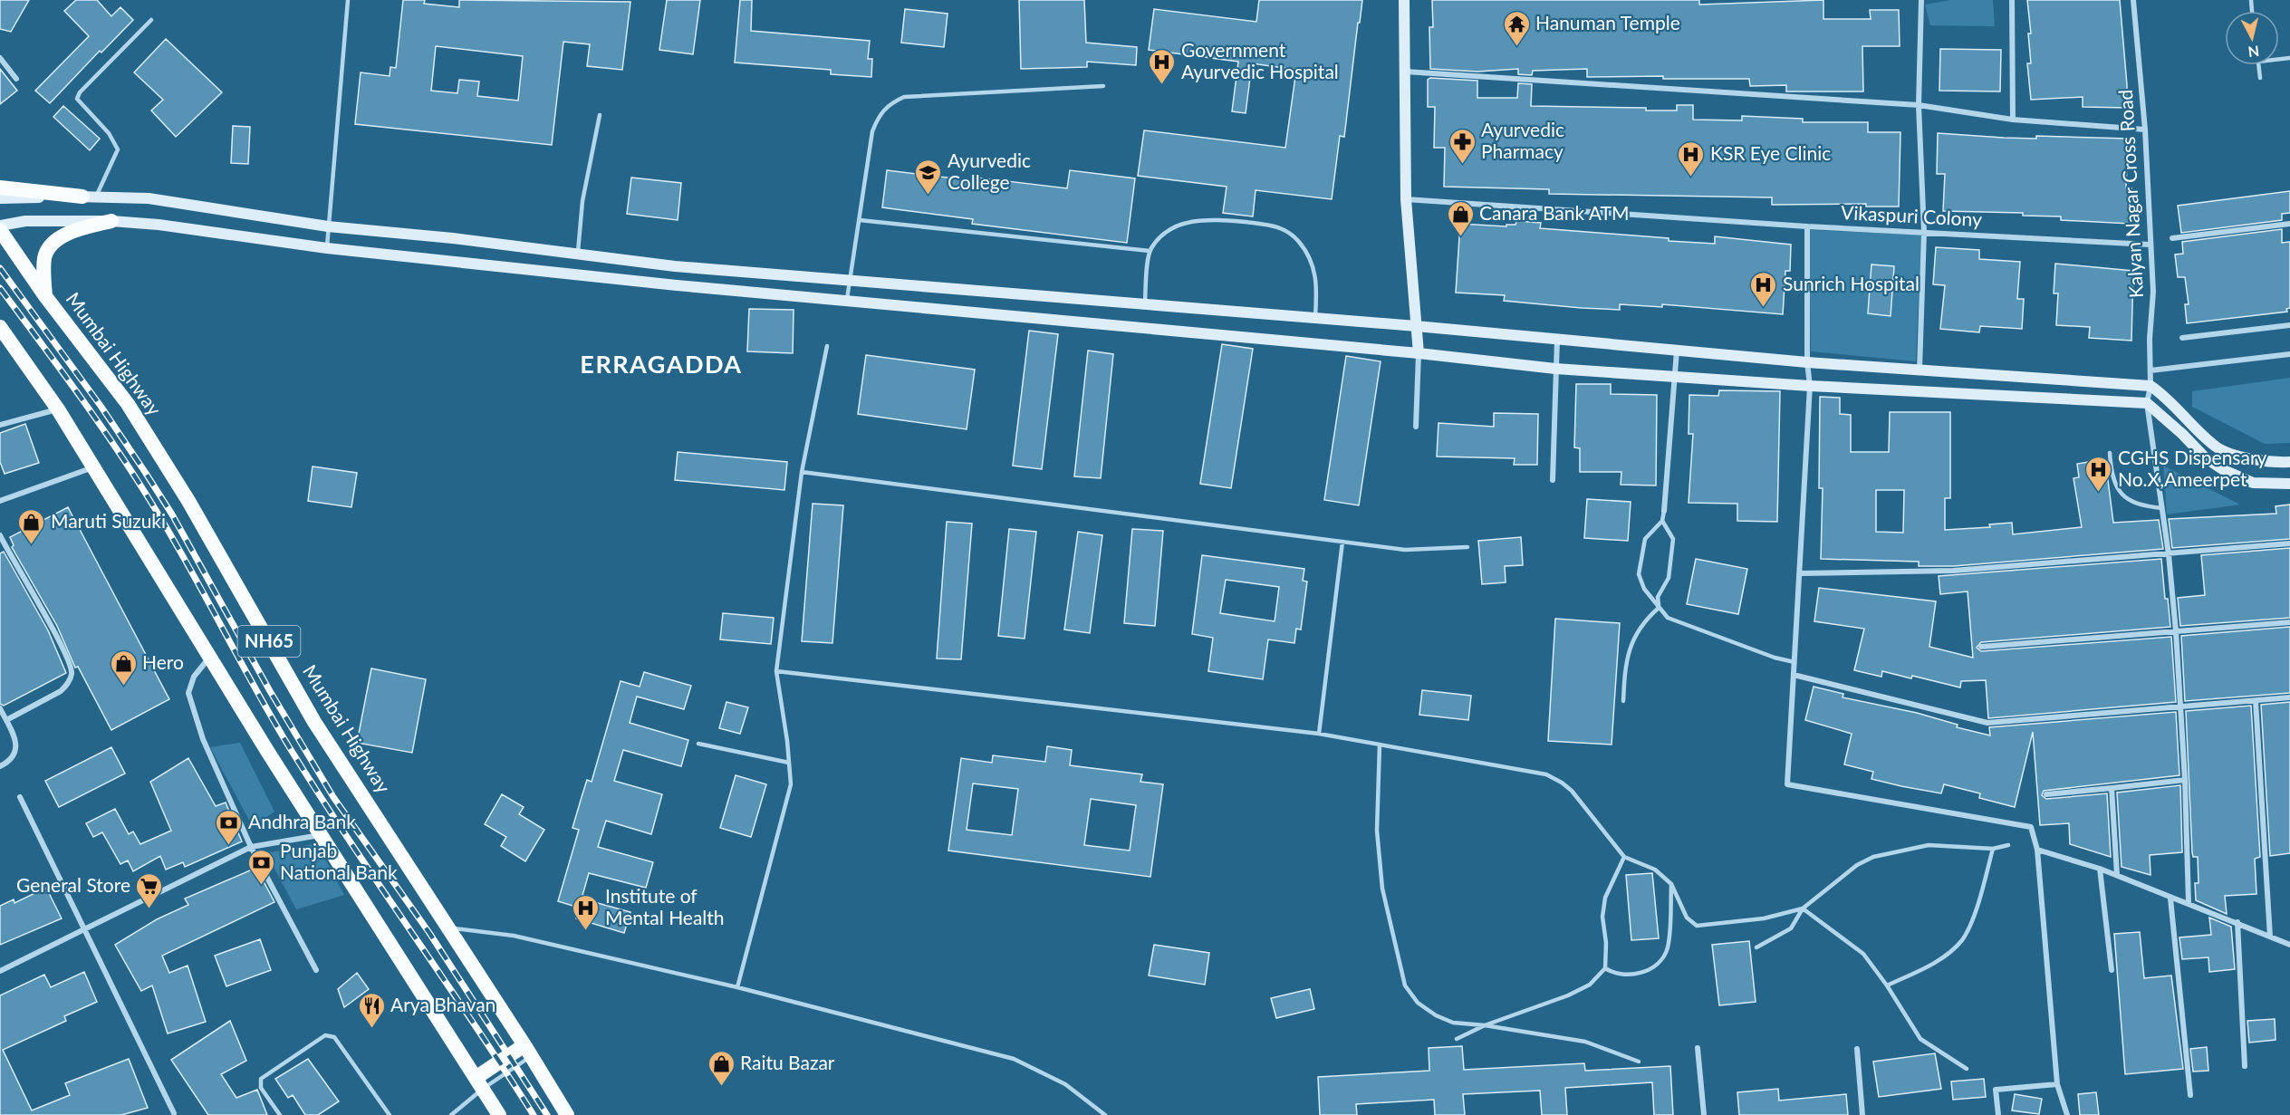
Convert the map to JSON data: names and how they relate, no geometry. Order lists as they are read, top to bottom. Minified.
{"streets":{"highway":["Mumbai Highway","NH65"],"street":["Kalyan Nagar Cross Road","Vikaspuri Colony"]},"crossings":[["Kalyan Nagar Cross Road","Vikaspuri Colony"]],"districts":["ERRAGADDA"],"places":{"temple":["Hanuman Temple"],"hospital":["Government Ayurvedic Hospital","KSR Eye Clinic","Sunrich Hospital","CGHS Dispensary No.X,Ameerpet","Institute of Mental Health"],"pharmacy":["Ayurvedic Pharmacy"],"school or university":["Ayurvedic College"],"shop":["Canara Bank ATM","Maruti Suzuki","Hero","Raitu Bazar"],"bank":["Andhra Bank","Punjab National Bank"],"supermarket":["General Store"],"restaurant":["Arya Bhavan"]},"north":"bottom"}
